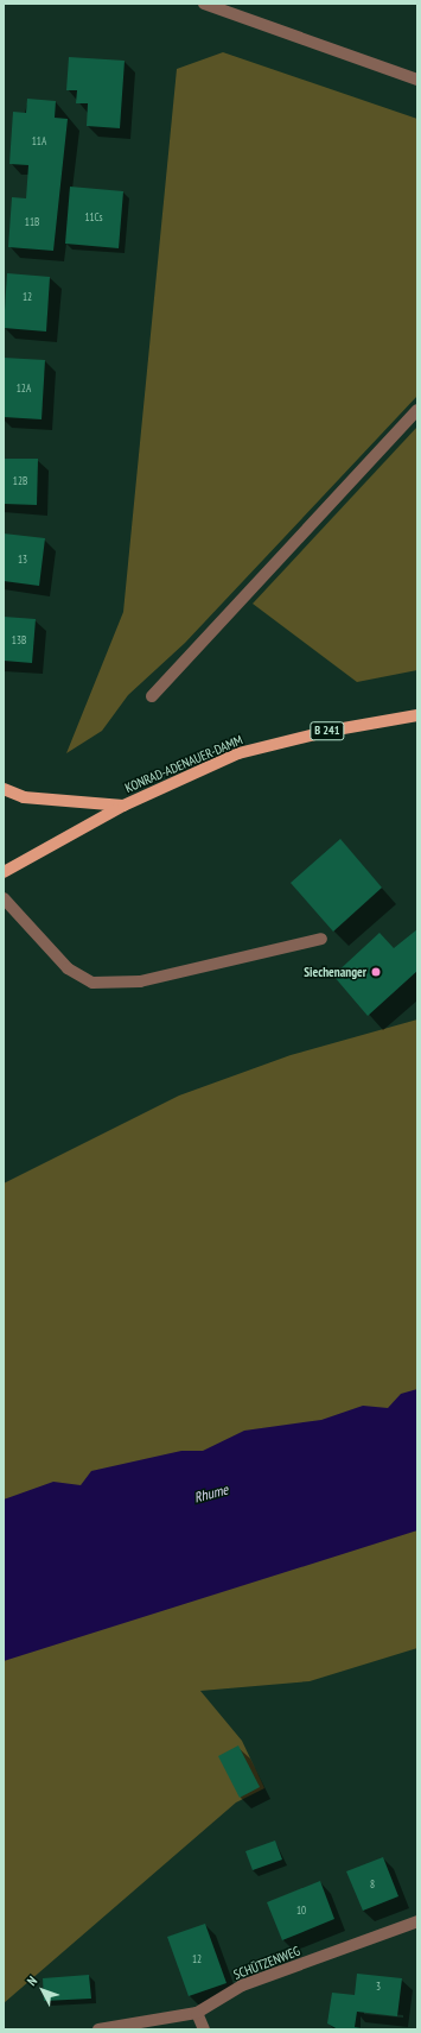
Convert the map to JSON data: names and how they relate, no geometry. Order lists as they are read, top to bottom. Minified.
{"streets":{"main road":["B 241","KONRAD-ADENAUER-DAMM"],"street":["SCHÜTZENWEG"]},"water":["Rhume"],"places":["Siechenanger"],"house_numbers":["11A","11Cs","11B","12","12A","12B","13","13B","8","10","12","3"],"north":"top left"}
